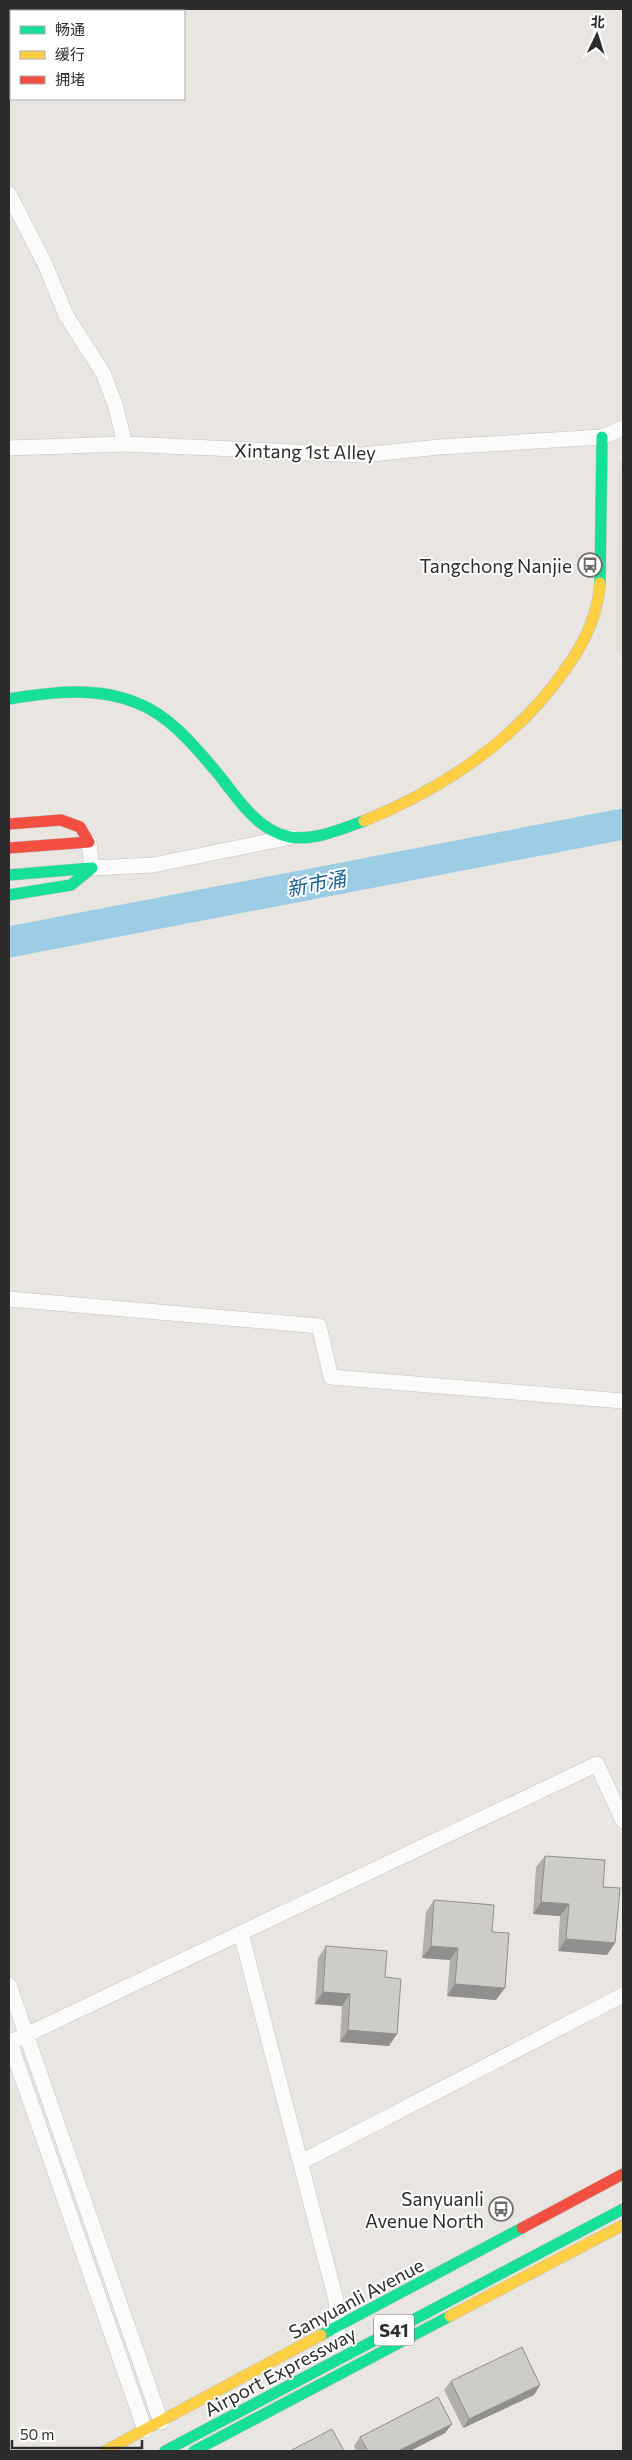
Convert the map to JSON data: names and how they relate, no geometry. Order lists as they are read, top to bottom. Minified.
{"streets":{"main road":["Sanyuanli Avenue","S41","Airport Expressway"],"street":["Xintang 1st Alley"]},"water":["新市涌"],"places":{"bus stop":["Tangchong Nanjie","Sanyuanli Avenue North"]},"legend":["畅通","缓行","拥堵"],"scale_bar":"50 m","north":"top"}
